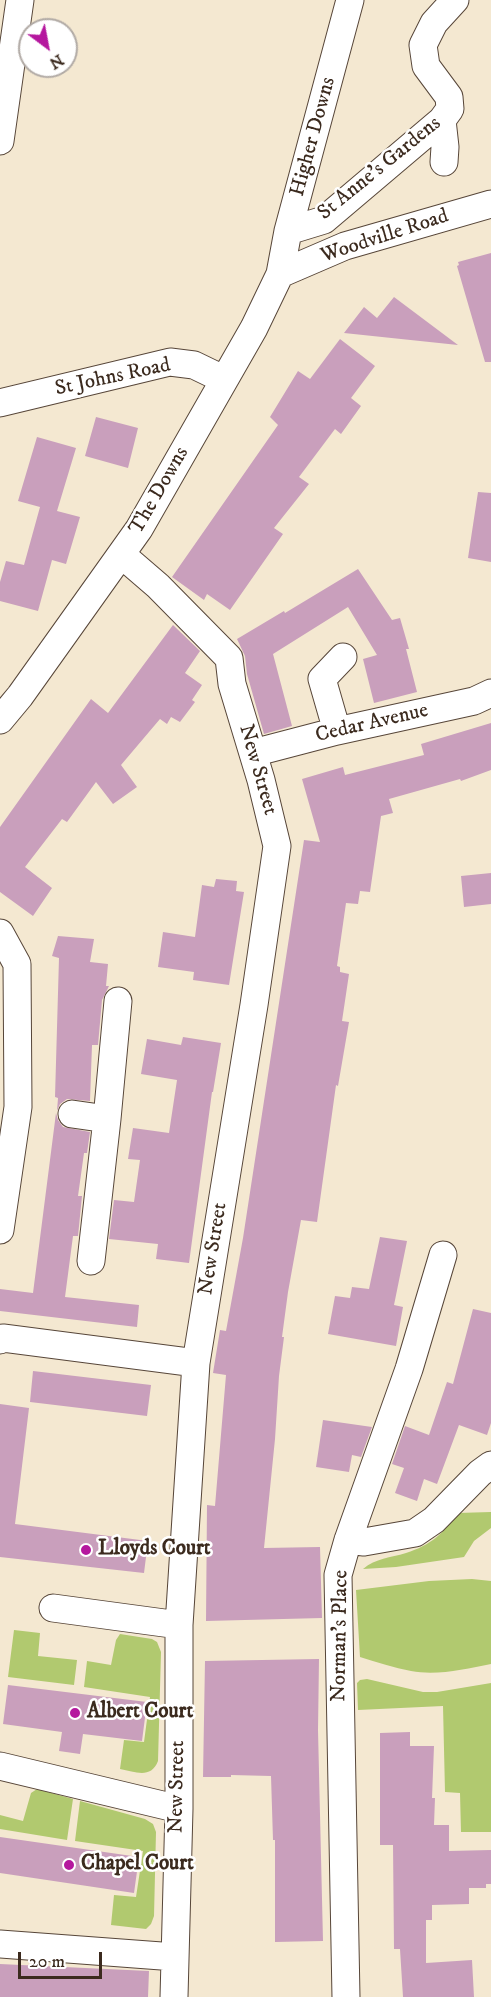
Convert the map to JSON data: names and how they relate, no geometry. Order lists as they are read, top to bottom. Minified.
{"streets":{"street":["Higher Downs","St Anne's Gardens","Woodville Road","St Johns Road","The Downs","Cedar Avenue","New Street","Norman's Place"]},"crossings":[["Higher Downs","St Anne's Gardens"],["Higher Downs","Woodville Road"],["Higher Downs","The Downs"],["Woodville Road","The Downs"],["St Johns Road","The Downs"],["The Downs","New Street"],["Cedar Avenue","New Street"]],"places":["Lloyds Court","Albert Court","Chapel Court"],"scale_bar":"20 m","north":"bottom right"}
